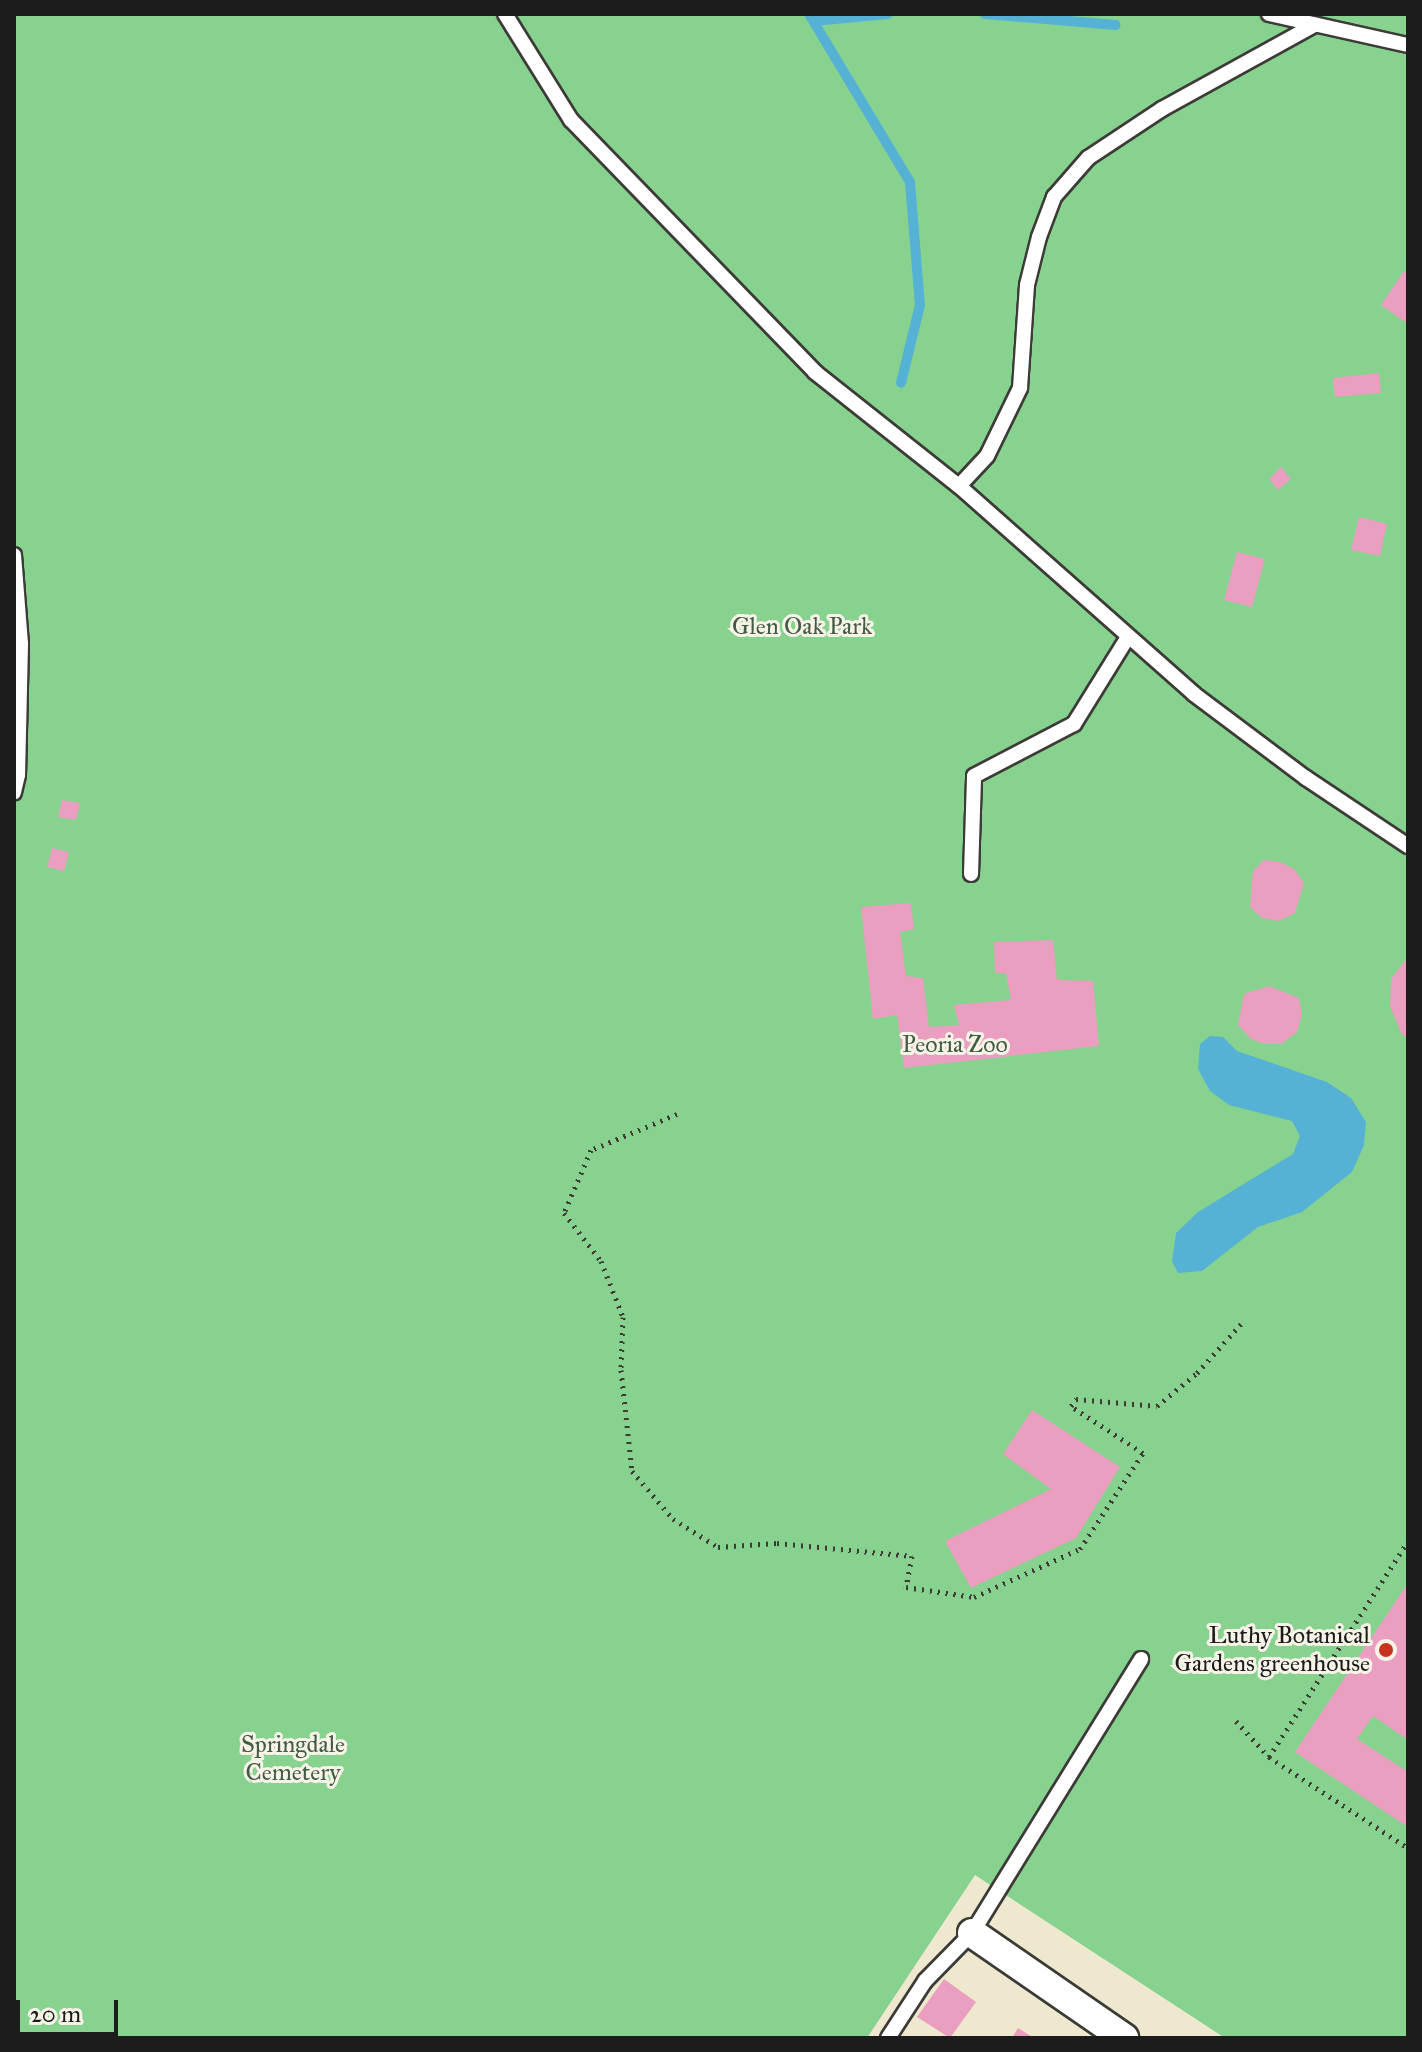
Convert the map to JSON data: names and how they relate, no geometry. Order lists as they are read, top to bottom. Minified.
{"parks":["Glen Oak Park","Peoria Zoo","Springdale Cemetery"],"places":["Luthy Botanical Gardens greenhouse"],"scale_bar":"20 m"}
